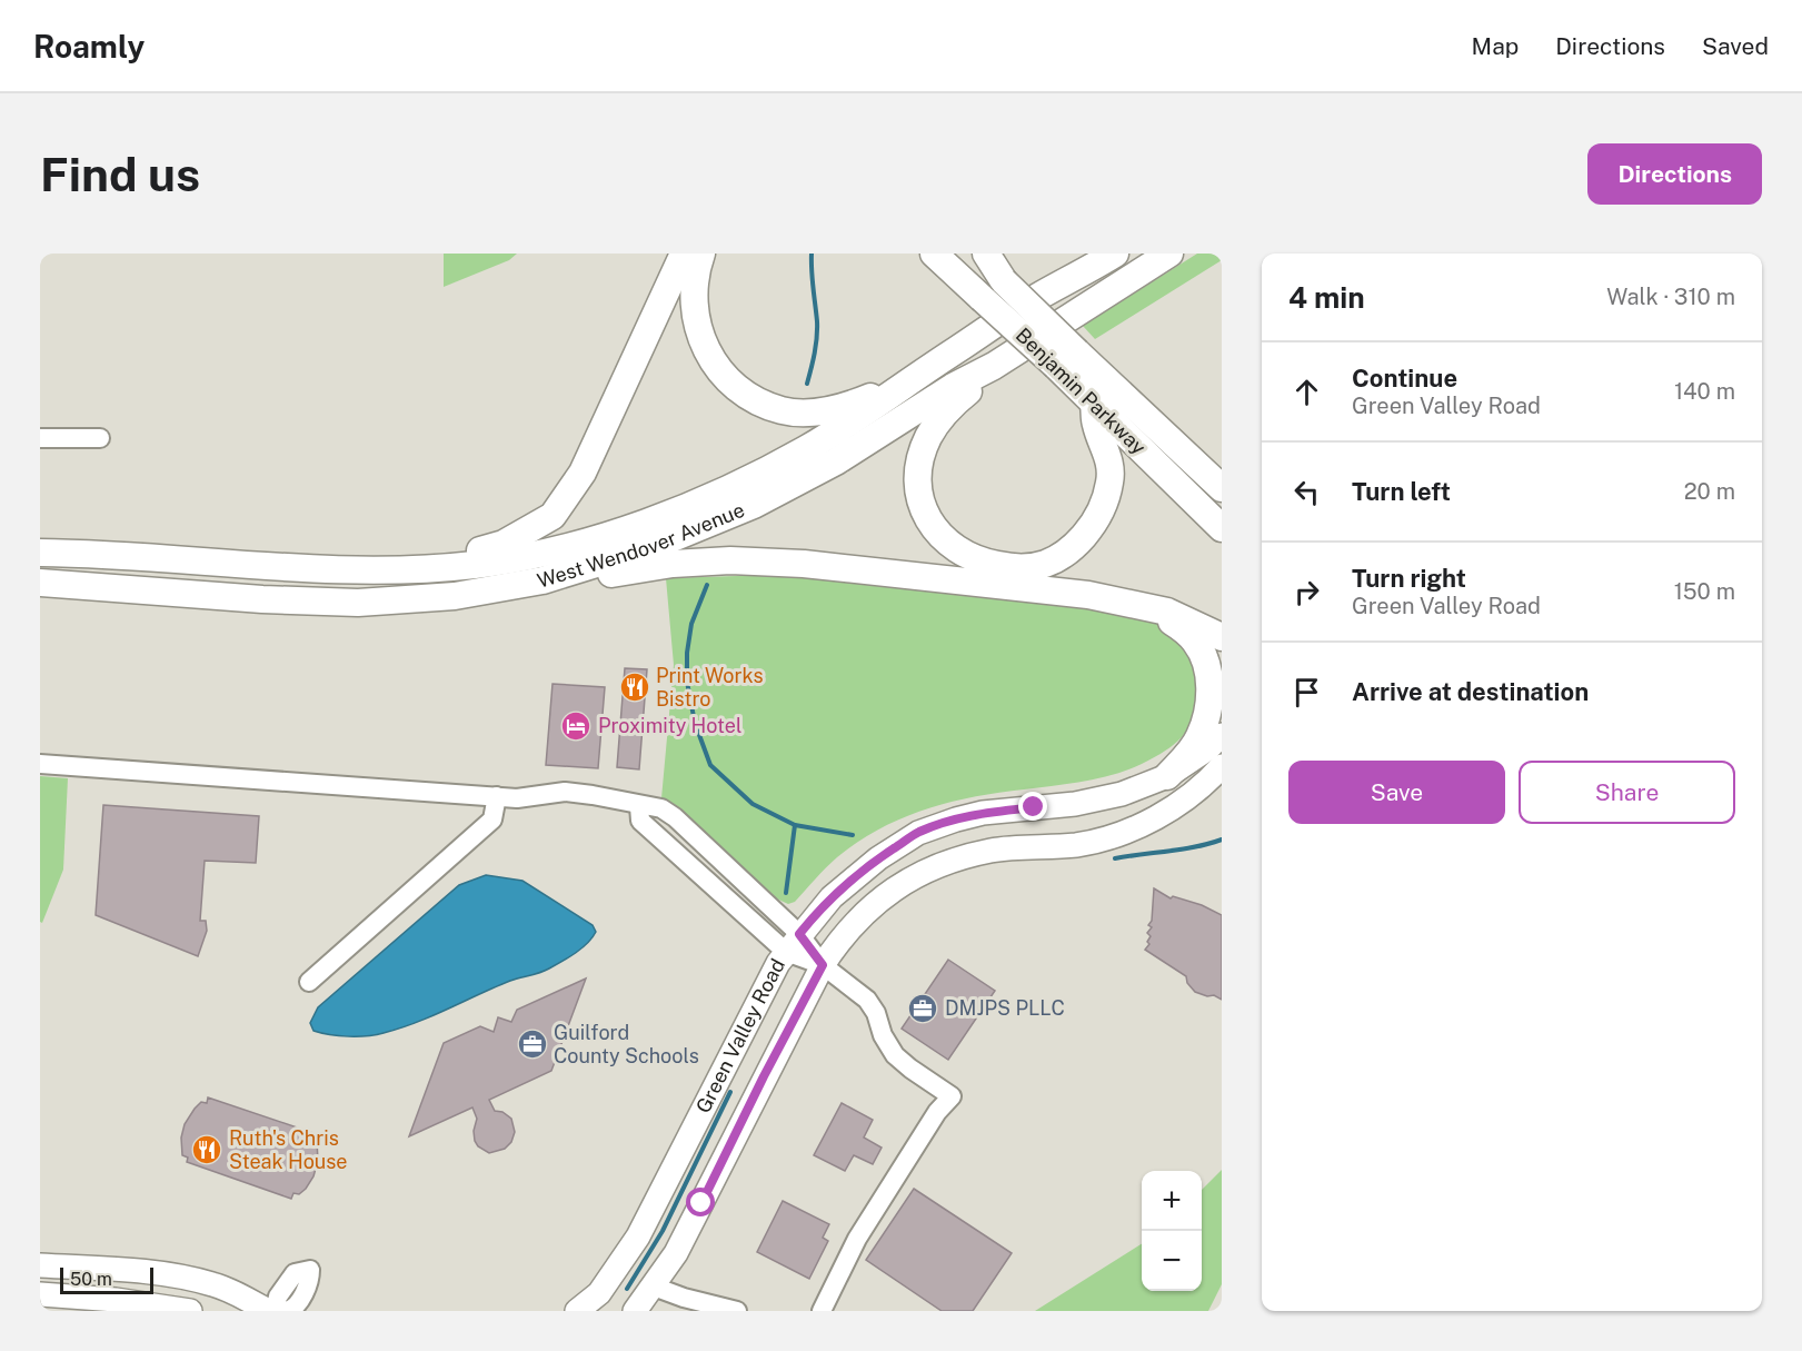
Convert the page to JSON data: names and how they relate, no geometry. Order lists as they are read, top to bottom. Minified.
{"streets":{"highway":["Benjamin Parkway","West Wendover Avenue"],"main road":["Green Valley Road"]},"places":{"restaurant":["Print Works Bistro","Ruth's Chris Steak House"],"hotel":["Proximity Hotel"],"office":["DMJPS PLLC","Guilford County Schools"]},"scale_bar":"50 m","page":{"header":"Roamly","nav":["Map","Directions","Saved"],"buttons":["Directions",["Save","Share"]],"title":"Find us","heading":["4 min","Walk · 310 m"],"list":[["Continue","Green Valley Road","140 m"],["Turn left","20 m"],["Turn right","Green Valley Road","150 m"],"Arrive at destination"],"map_buttons":["+","−"],"scale":"50 m"}}
